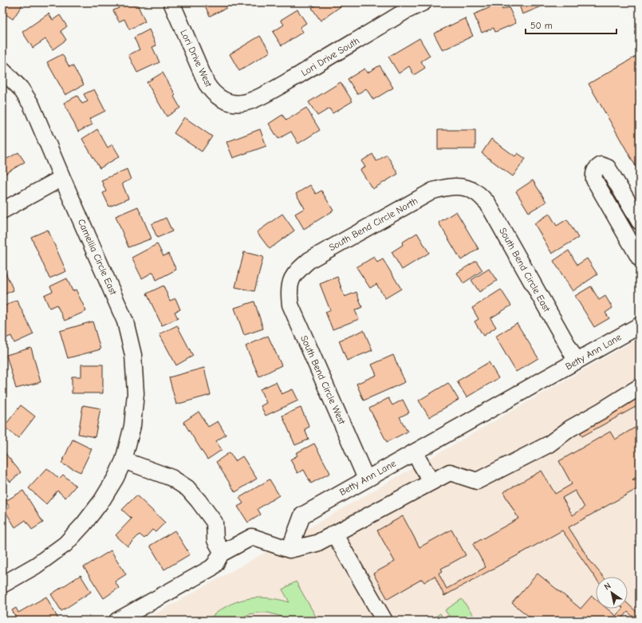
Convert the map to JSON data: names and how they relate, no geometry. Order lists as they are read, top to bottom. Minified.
{"streets":{"street":["Lori Drive South","Lori Drive West","South Bend Circle North","Camellia Circle East","South Bend Circle East","Betty Ann Lane","South Bend Circle West"]},"crossings":[["Lori Drive South","Lori Drive West"],["South Bend Circle North","South Bend Circle East"],["South Bend Circle North","South Bend Circle West"],["South Bend Circle East","Betty Ann Lane"],["Betty Ann Lane","South Bend Circle West"]],"scale_bar":"50 m","north":"top left"}
